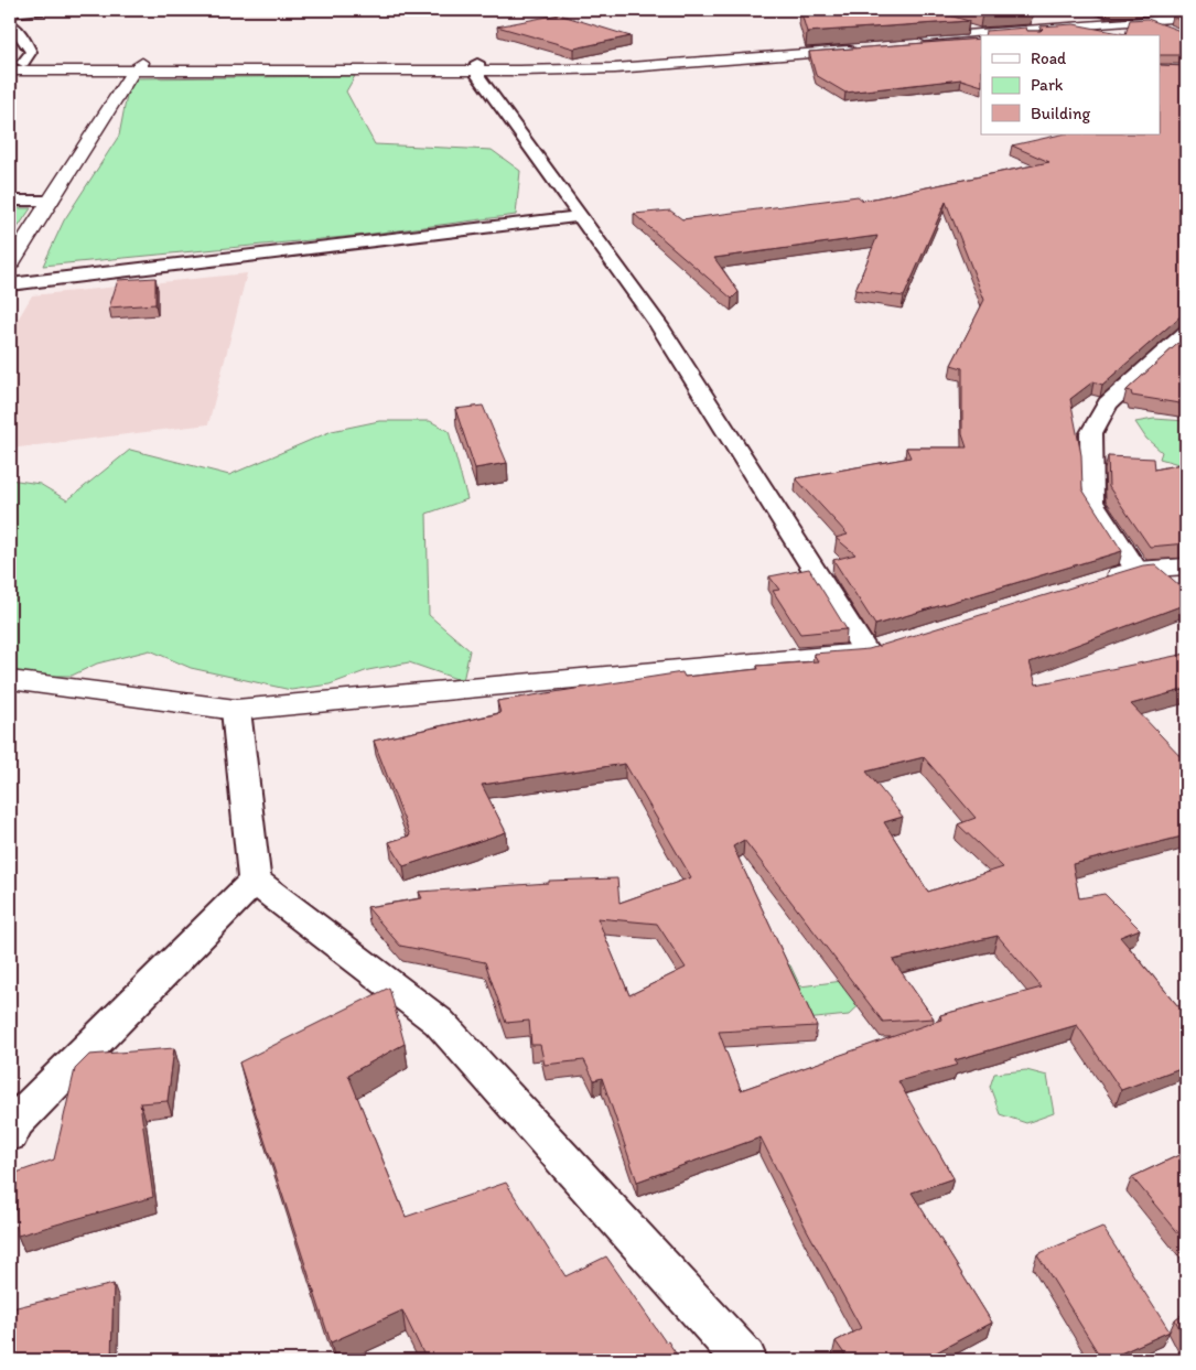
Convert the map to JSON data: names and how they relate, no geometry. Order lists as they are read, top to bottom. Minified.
{"legend":["Road","Park","Building"]}
